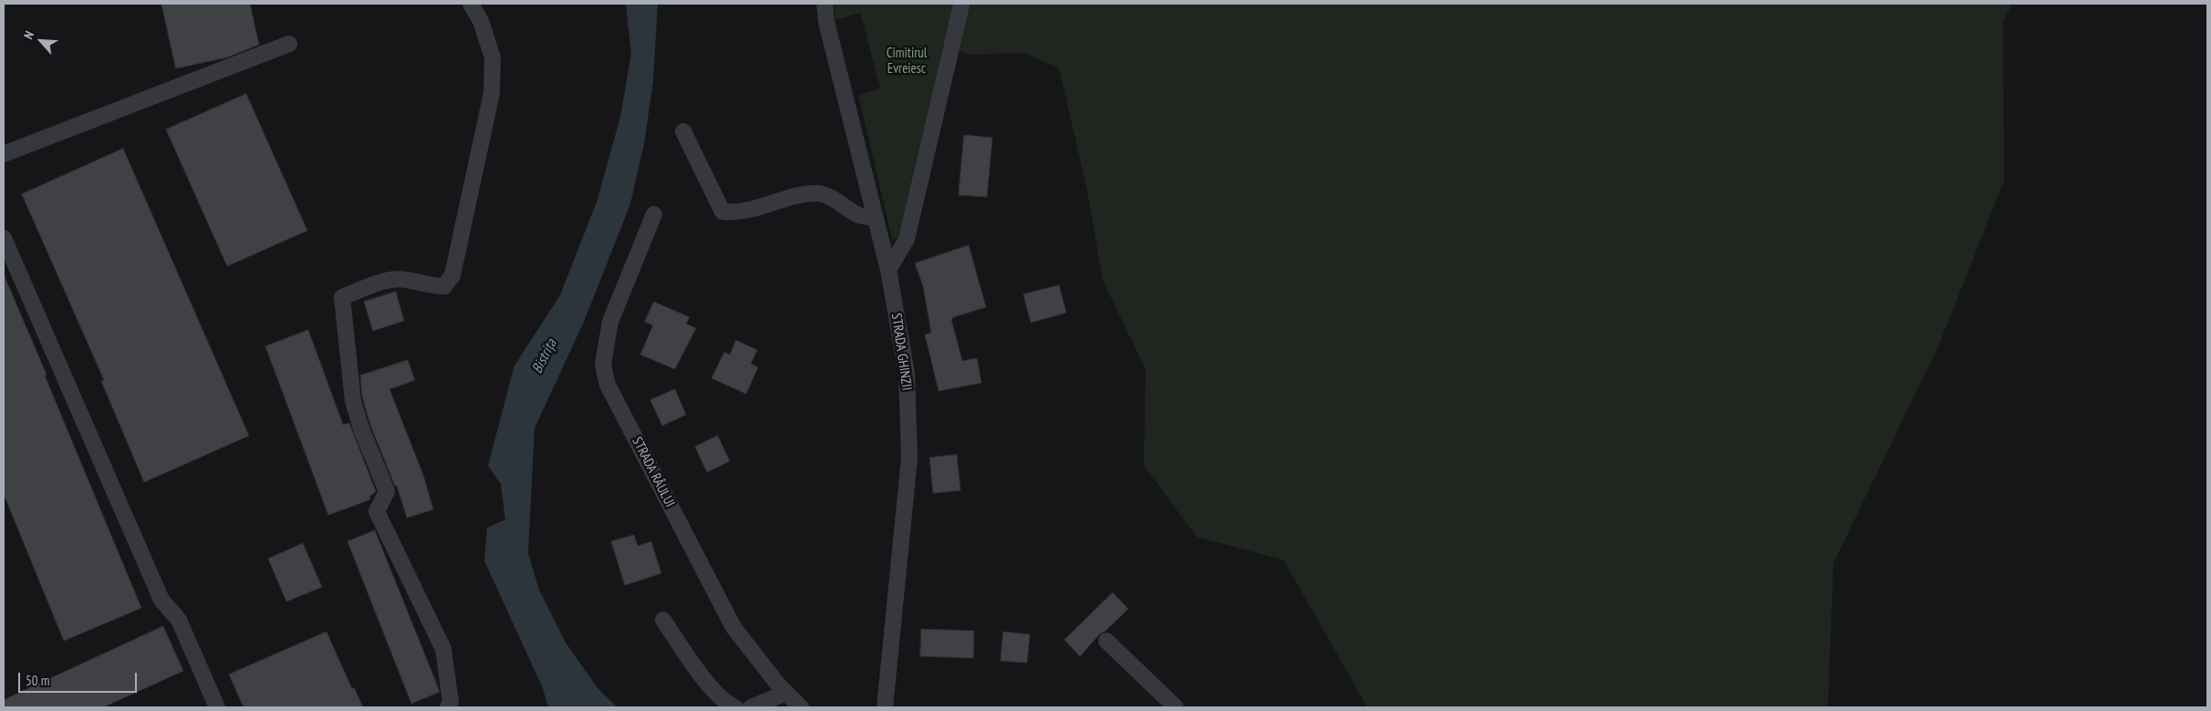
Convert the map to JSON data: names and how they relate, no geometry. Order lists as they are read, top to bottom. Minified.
{"streets":{"street":["STRADA GHINZII","STRADA RÂULUI"]},"water":["Bistrița"],"parks":["Cimitirul Evreiesc"],"scale_bar":"50 m","north":"top left"}
